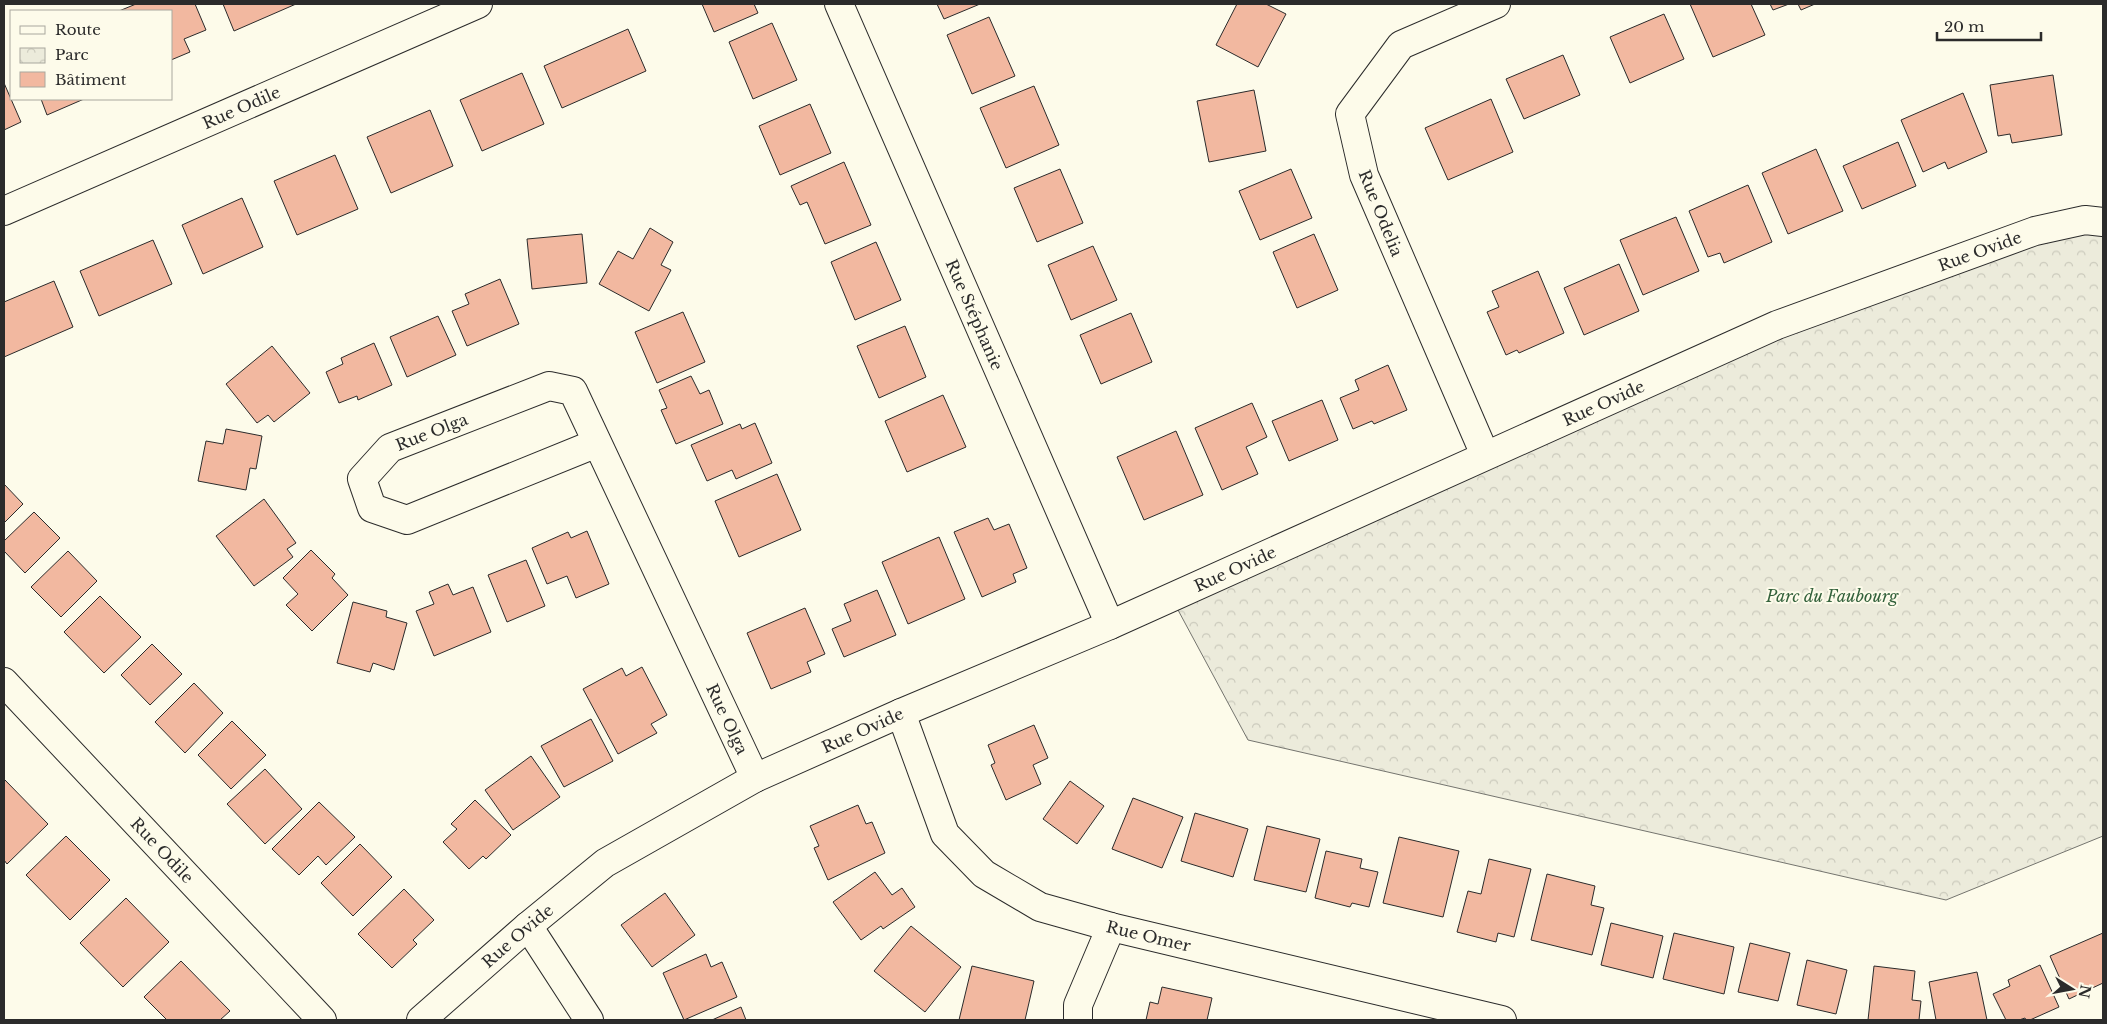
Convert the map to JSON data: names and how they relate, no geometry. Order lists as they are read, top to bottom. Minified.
{"streets":{"street":["Rue Odile","Rue Odelia","Rue Ovide","Rue Stéphanie","Rue Olga","Rue Omer"]},"crossings":[["Rue Odelia","Rue Ovide"],["Rue Ovide","Rue Stéphanie"],["Rue Ovide","Rue Olga"],["Rue Ovide","Rue Omer"]],"parks":["Parc du Faubourg"],"legend":["Route","Parc","Bâtiment"],"scale_bar":"20 m","north":"right"}
